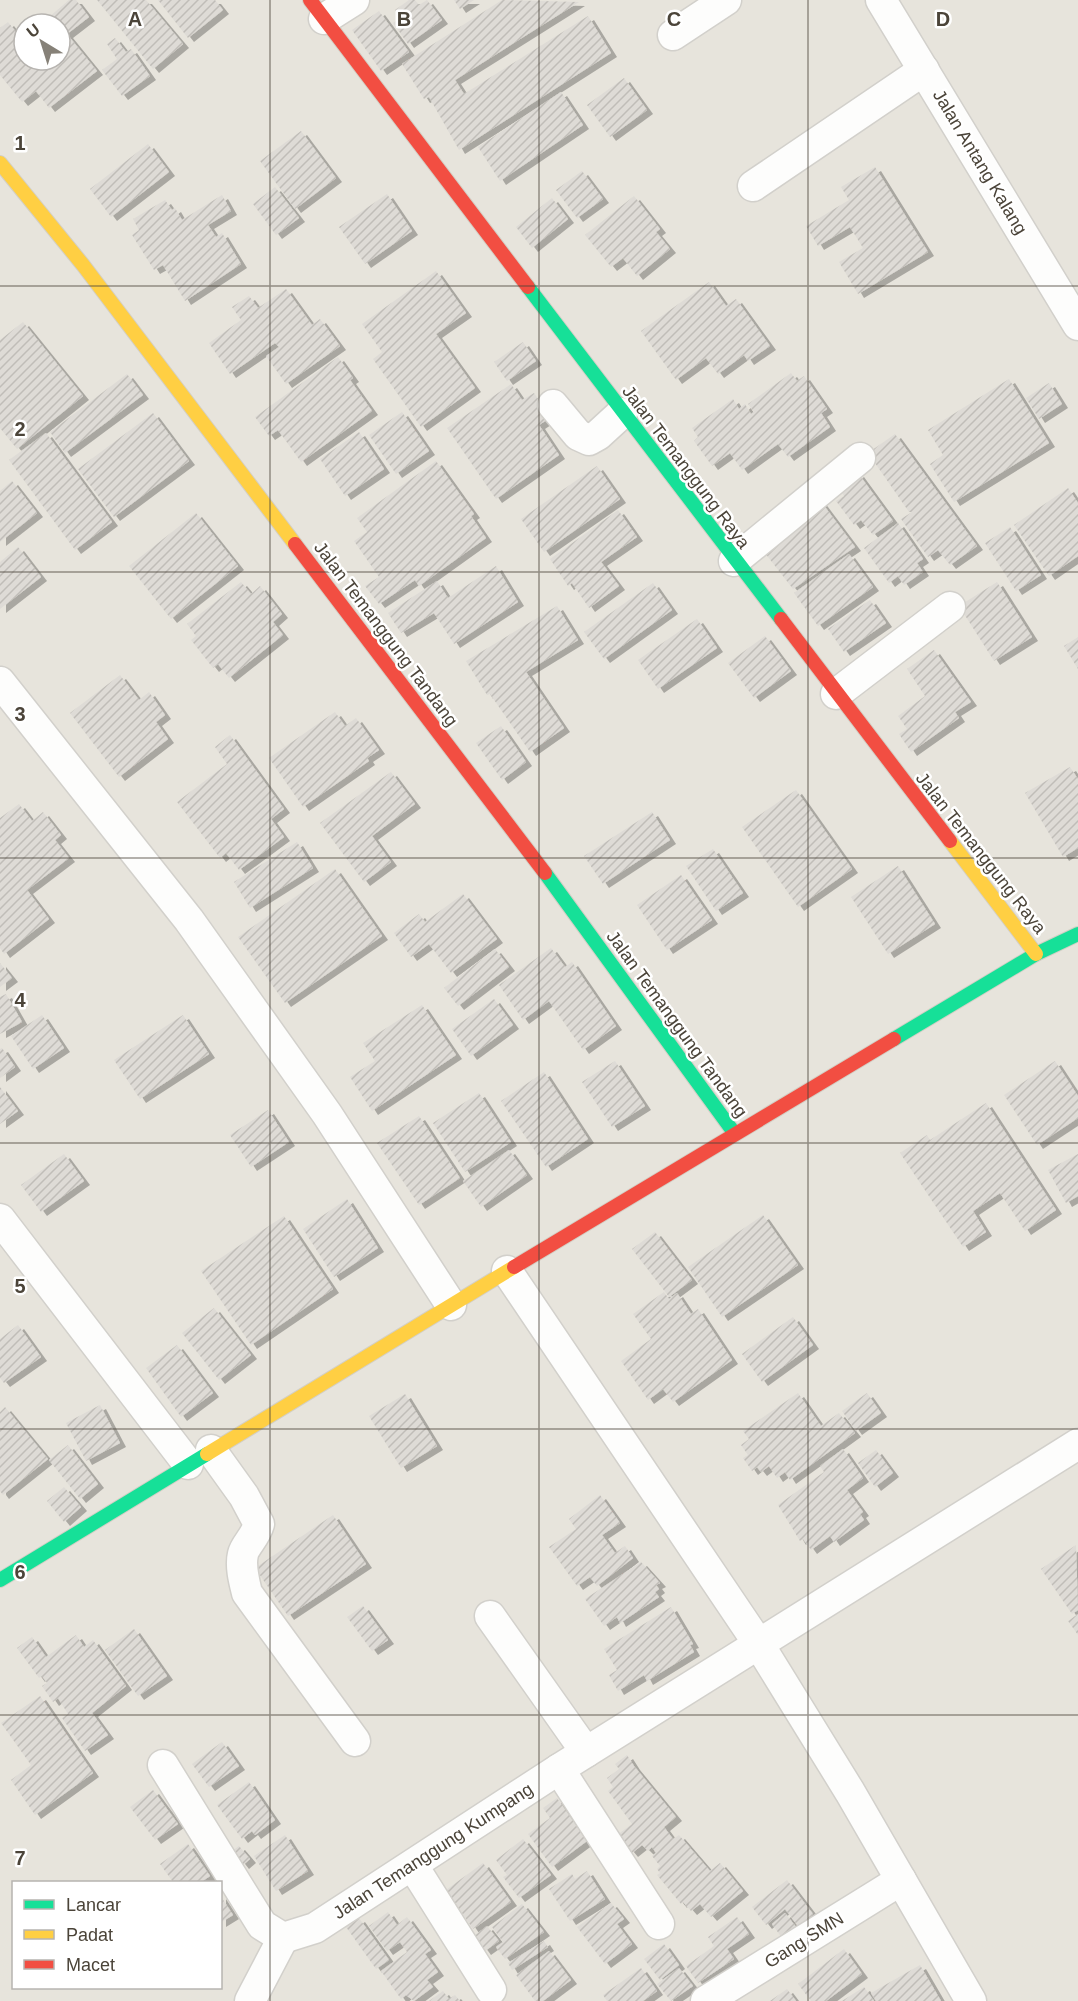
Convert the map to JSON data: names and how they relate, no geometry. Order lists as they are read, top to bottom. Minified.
{"streets":{"street":["Jalan Antang Kalang","Jalan Temanggung Raya","Jalan Temanggung Tandang","Jalan Temanggung Kumpang","Gang SMN"]},"legend":["Lancar","Padat","Macet"],"north":"top left","grid":{"columns":["A","B","C","D"],"rows":["1","2","3","4","5","6","7"]}}
